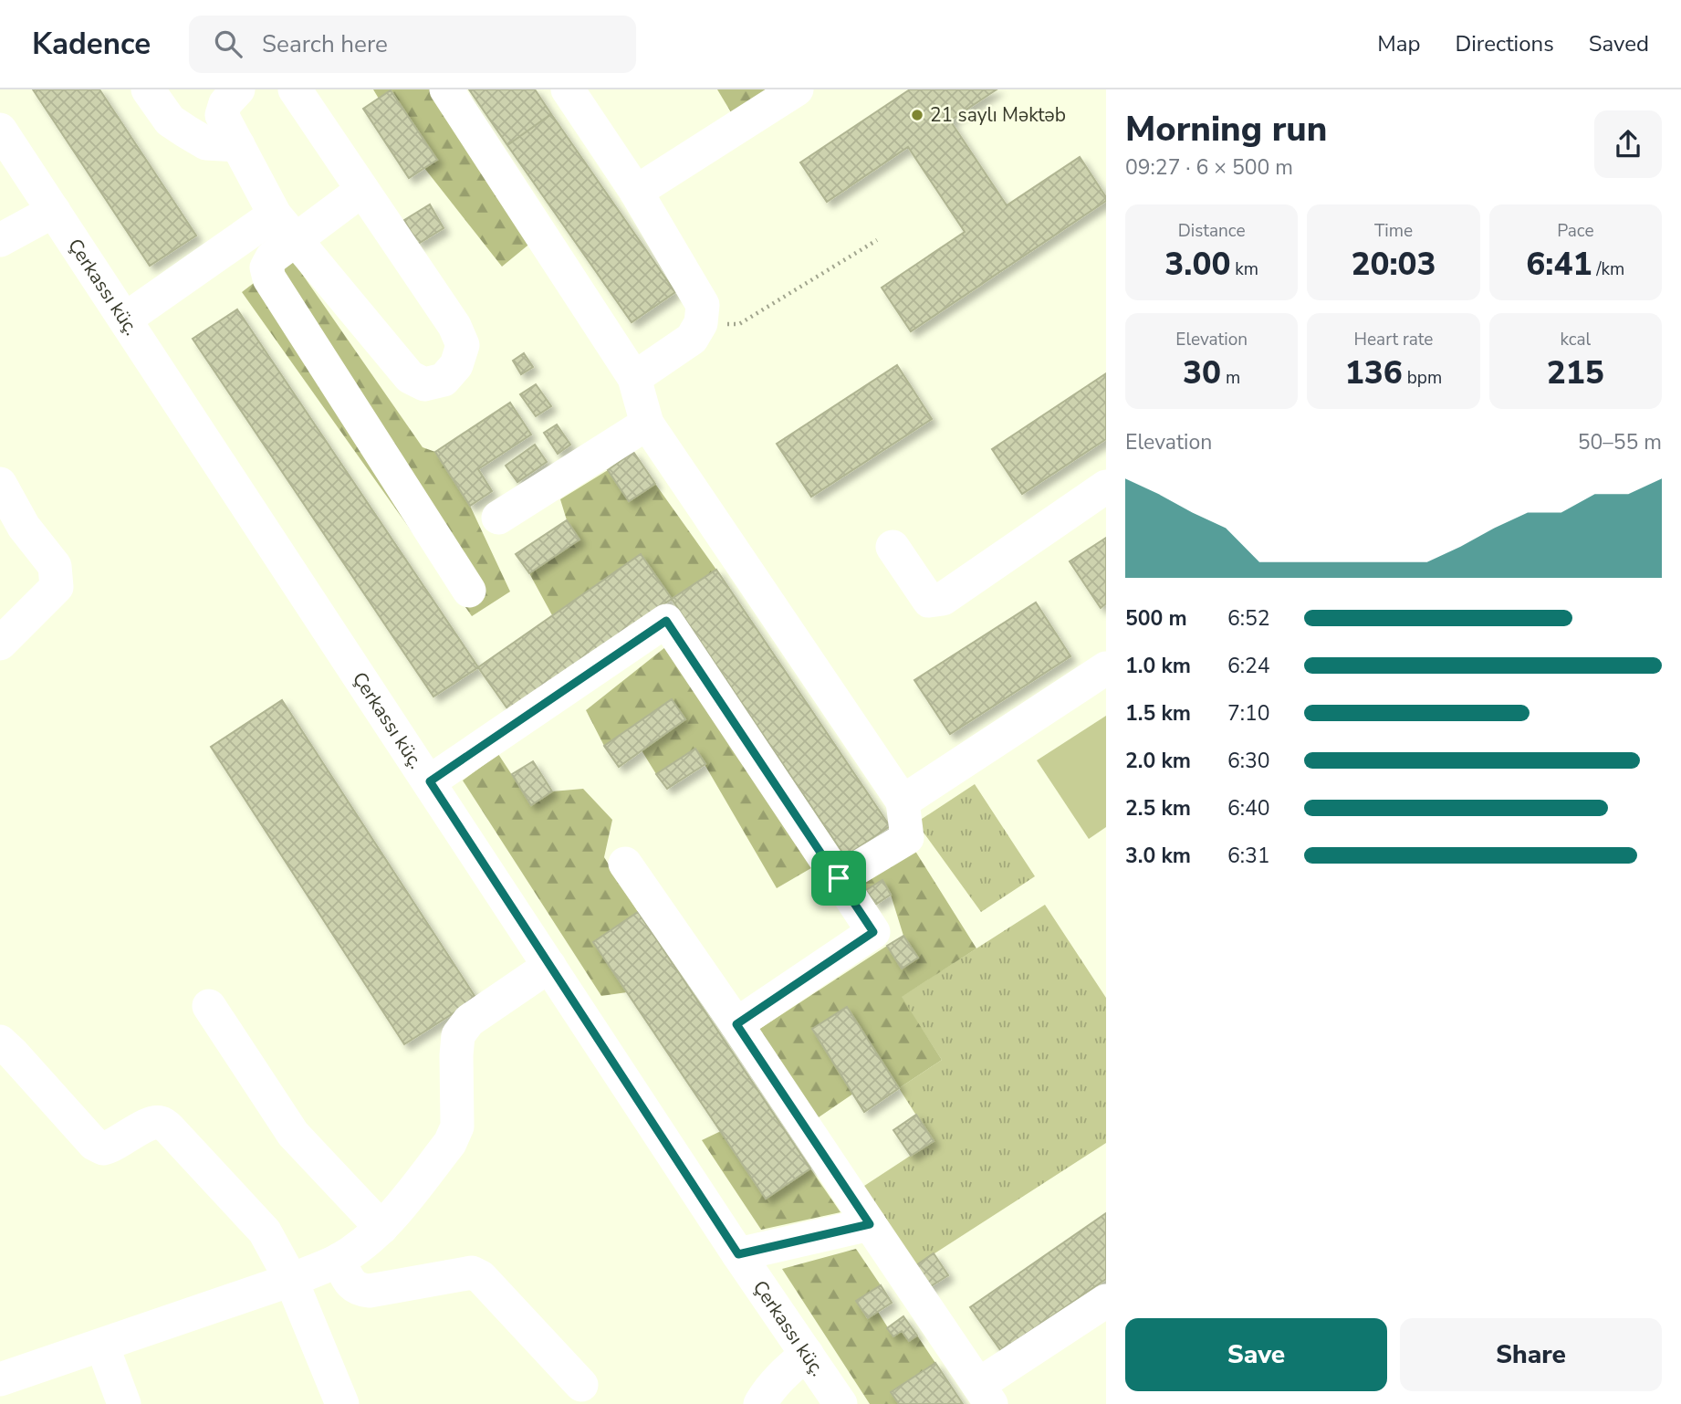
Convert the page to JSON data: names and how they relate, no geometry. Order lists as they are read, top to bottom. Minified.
{"streets":{"street":["Çerkassı küç."]},"places":["21 saylı Məktəb"],"page":{"header":"Kadence","search":"Search here","nav":["Map","Directions","Saved"],"heading":["Morning run","09:27 · 6 × 500 m"],"stats":[["Distance","3.00 km"],["Time","20:03"],["Pace","6:41 /km"],["Elevation","30 m"],["Heart rate","136 bpm"],["kcal","215"]],"chart":["Elevation","50–55 m"],"list":[{"name":"500 m","note":"6:52"},{"name":"1.0 km","note":"6:24"},{"name":"1.5 km","note":"7:10"},{"name":"2.0 km","note":"6:30"},{"name":"2.5 km","note":"6:40"},{"name":"3.0 km","note":"6:31"}],"buttons":["Save","Share"]}}
